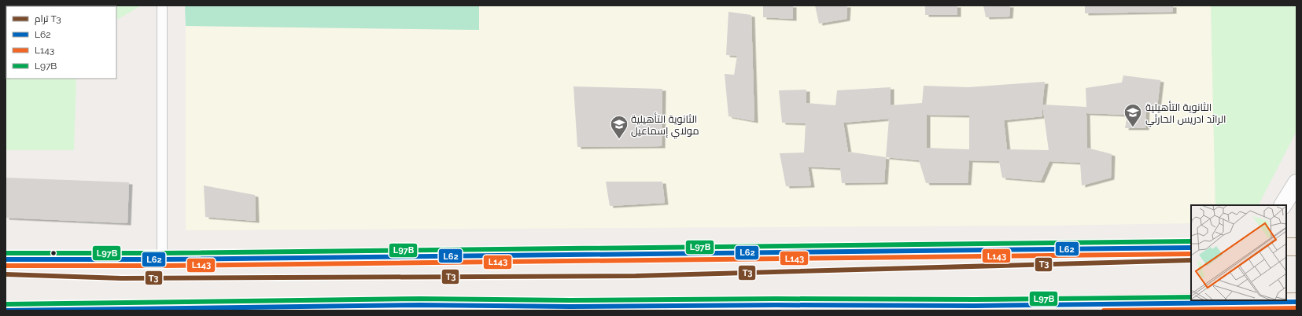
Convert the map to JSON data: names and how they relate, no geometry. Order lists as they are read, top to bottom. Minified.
{"places":{"school or university":["الثانوية التأهيلية الرائد ادريس الحارثي","الثانوية التأهيلية مولاي إسماعيل"]},"lines":["transit line L97B","transit line L62","transit line L143","tram line T3"],"legend":["ترام T3","L62","L143","L97B"]}
